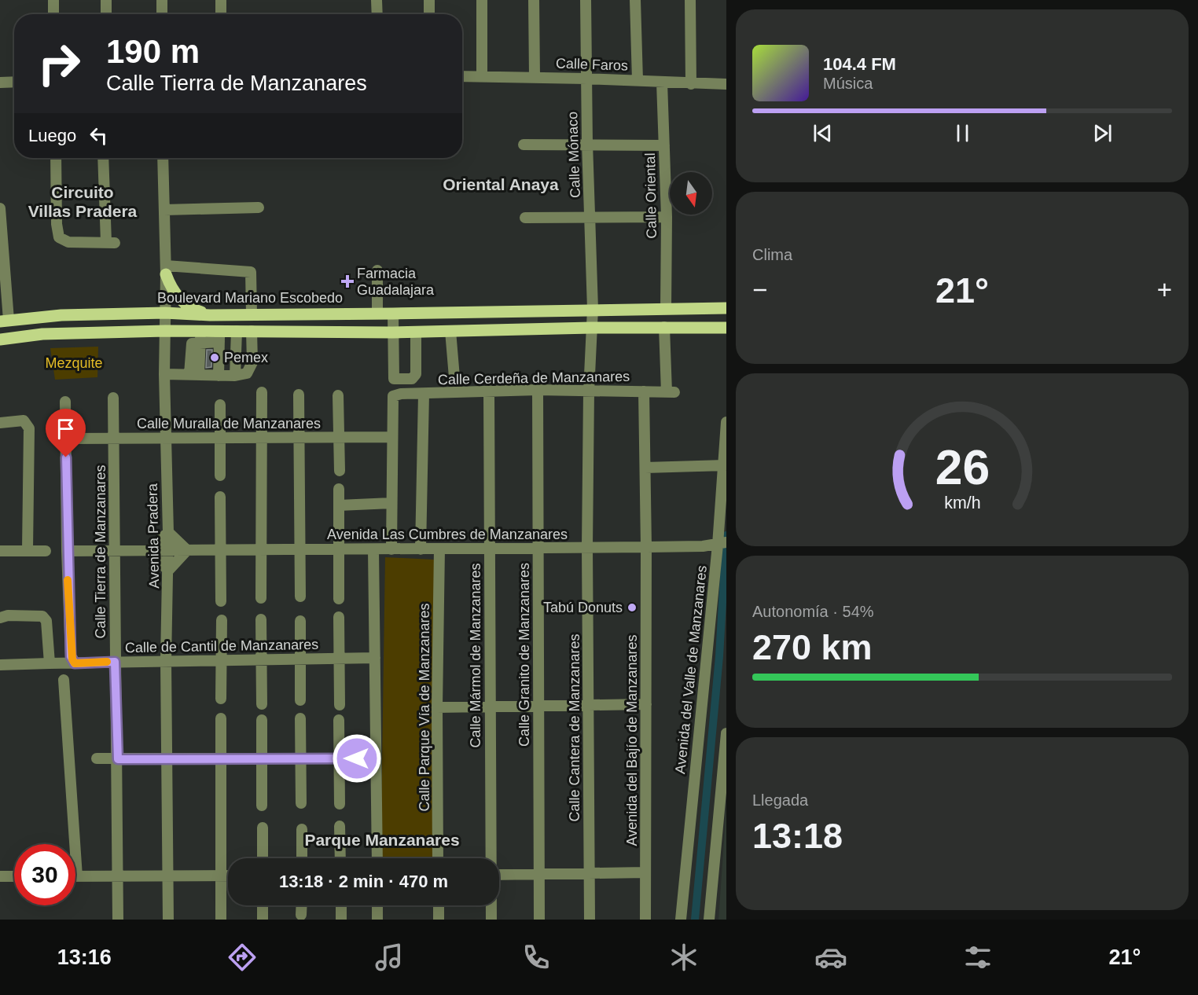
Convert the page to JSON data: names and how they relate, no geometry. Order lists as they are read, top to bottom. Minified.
{"streets":{"main road":["Boulevard Mariano Escobedo"],"street":["Calle Faros","Calle Mónaco","Calle Oriental","Calle Cerdeña de Manzanares","Calle Muralla de Manzanares","Avenida Las Cumbres de Manzanares","Avenida Pradera","Calle Tierra de Manzanares","Calle de Cantil de Manzanares","Calle Granito de Manzanares","Calle Mármol de Manzanares","Avenida del Valle de Manzanares","Calle Parque Vía de Manzanares","Calle Cantera de Manzanares","Avenida del Bajío de Manzanares"]},"crossings":[["Calle Faros","Calle Mónaco"],["Calle Faros","Calle Oriental"],["Calle Mónaco","Boulevard Mariano Escobedo"],["Calle Mónaco","Calle Cantera de Manzanares"],["Calle Oriental","Boulevard Mariano Escobedo"],["Boulevard Mariano Escobedo","Avenida Pradera"],["Boulevard Mariano Escobedo","Calle Cantera de Manzanares"],["Calle Cerdeña de Manzanares","Calle Muralla de Manzanares"],["Calle Cerdeña de Manzanares","Calle Granito de Manzanares"],["Calle Cerdeña de Manzanares","Calle Mármol de Manzanares"],["Calle Cerdeña de Manzanares","Calle Cantera de Manzanares"],["Calle Cerdeña de Manzanares","Avenida del Bajío de Manzanares"],["Calle Muralla de Manzanares","Avenida Pradera"],["Calle Muralla de Manzanares","Calle Tierra de Manzanares"],["Avenida Las Cumbres de Manzanares","Avenida Pradera"],["Avenida Las Cumbres de Manzanares","Calle Tierra de Manzanares"],["Avenida Las Cumbres de Manzanares","Calle Granito de Manzanares"],["Avenida Las Cumbres de Manzanares","Calle Mármol de Manzanares"],["Avenida Las Cumbres de Manzanares","Avenida del Valle de Manzanares"],["Avenida Las Cumbres de Manzanares","Calle Parque Vía de Manzanares"],["Avenida Las Cumbres de Manzanares","Calle Cantera de Manzanares"],["Avenida Las Cumbres de Manzanares","Avenida del Bajío de Manzanares"],["Avenida Pradera","Calle de Cantil de Manzanares"],["Calle Tierra de Manzanares","Calle de Cantil de Manzanares"]],"districts":["Oriental Anaya","Circuito Villas Pradera","Parque Manzanares"],"parks":["Mezquite"],"places":{"health":["Farmacia Guadalajara"],"other":["Pemex","Tabú Donuts"]},"north":"bottom","page":{"turn":["190 m","Calle Tierra de Manzanares"],"song":["104.4 FM","Música"],"then":"Luego","tile":["Clima",["Autonomía · 54%","270 km"],["Llegada","13:18"]],"heat":["−","21°","+"],"limit":"30","trip":"13:18 · 2 min · 470 m","tabs":["13:16","21°"],"gauge":["26","km/h"]}}
